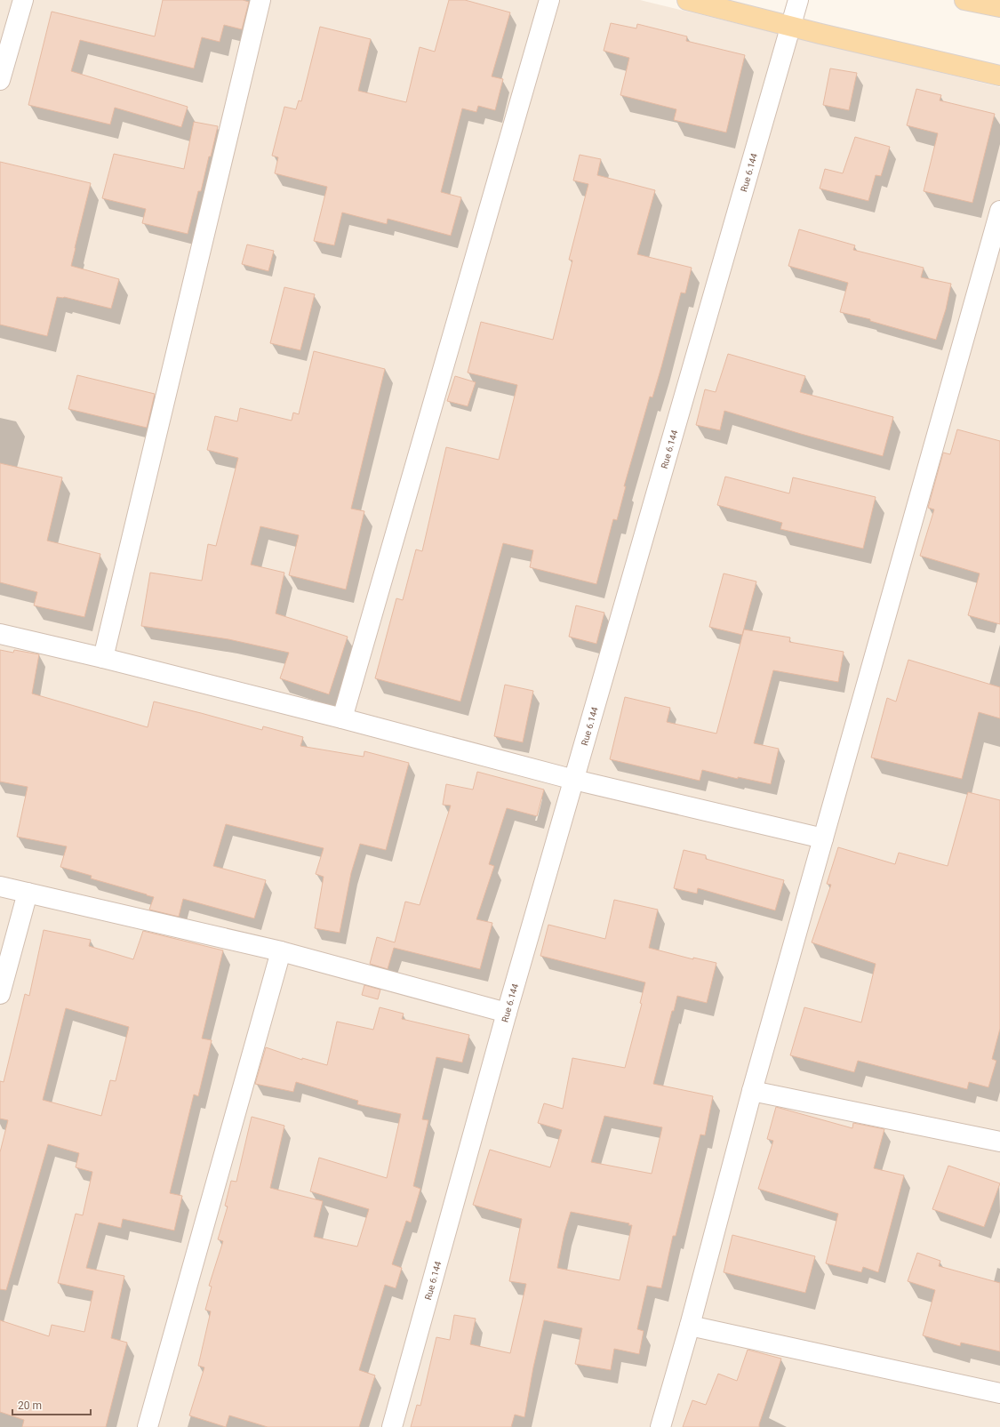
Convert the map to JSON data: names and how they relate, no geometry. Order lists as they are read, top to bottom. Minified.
{"streets":{"street":["Rue 6.144"]},"scale_bar":"20 m"}
